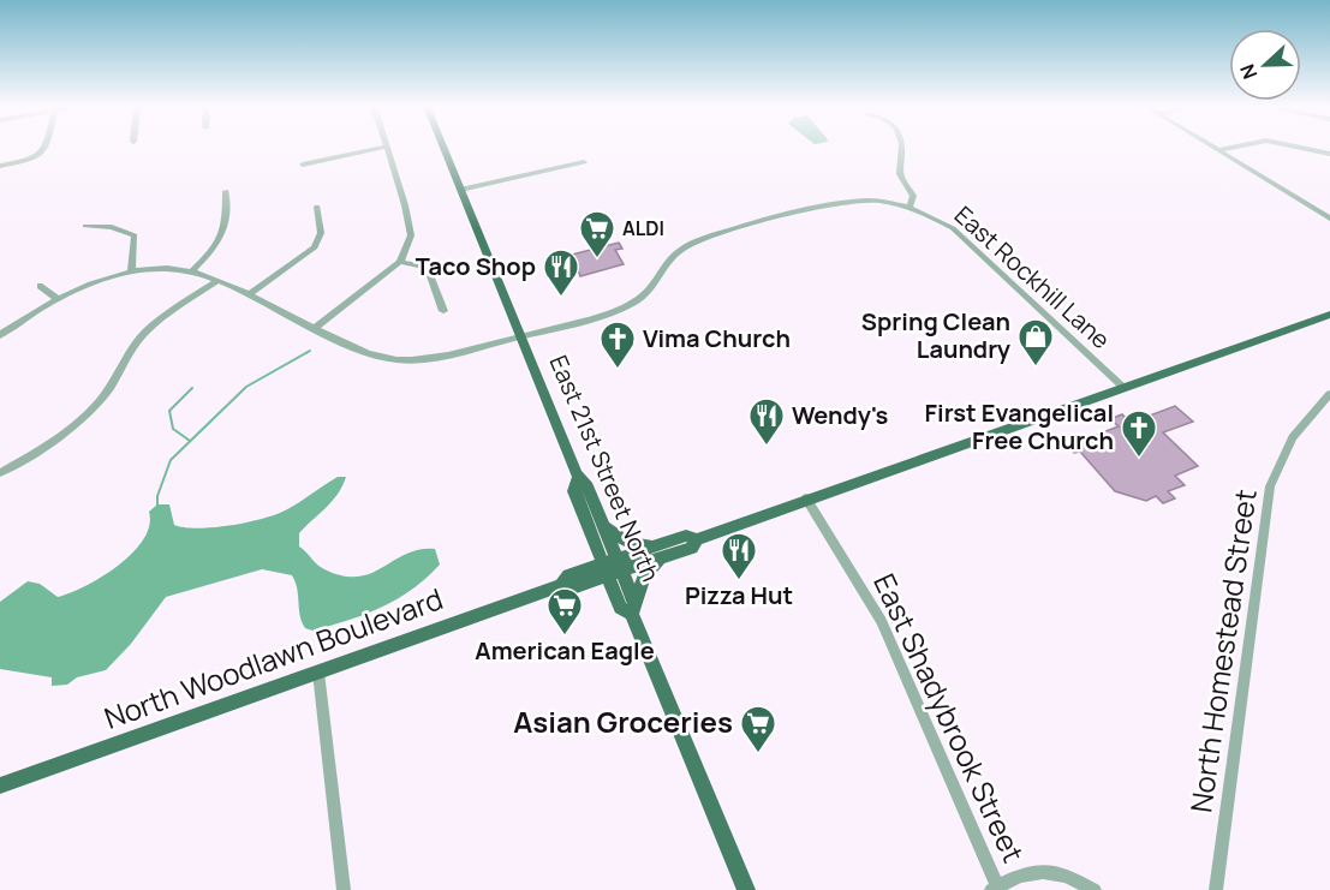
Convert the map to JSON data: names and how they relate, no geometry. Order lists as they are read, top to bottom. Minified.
{"streets":{"main road":["East 21st Street North","North Woodlawn Boulevard"],"street":["East Rockhill Lane","North Homestead Street","East Shadybrook Street"]},"crossings":[["East Rockhill Lane","East 21st Street North"],["East Rockhill Lane","North Woodlawn Boulevard"],["East 21st Street North","North Woodlawn Boulevard"],["North Woodlawn Boulevard","East Shadybrook Street"]],"places":{"supermarket":["ALDI","American Eagle","Asian Groceries"],"restaurant":["Taco Shop","Wendy's","Pizza Hut"],"shop":["Spring Clean Laundry"],"church":["Vima Church","First Evangelical Free Church"]},"north":"left"}
